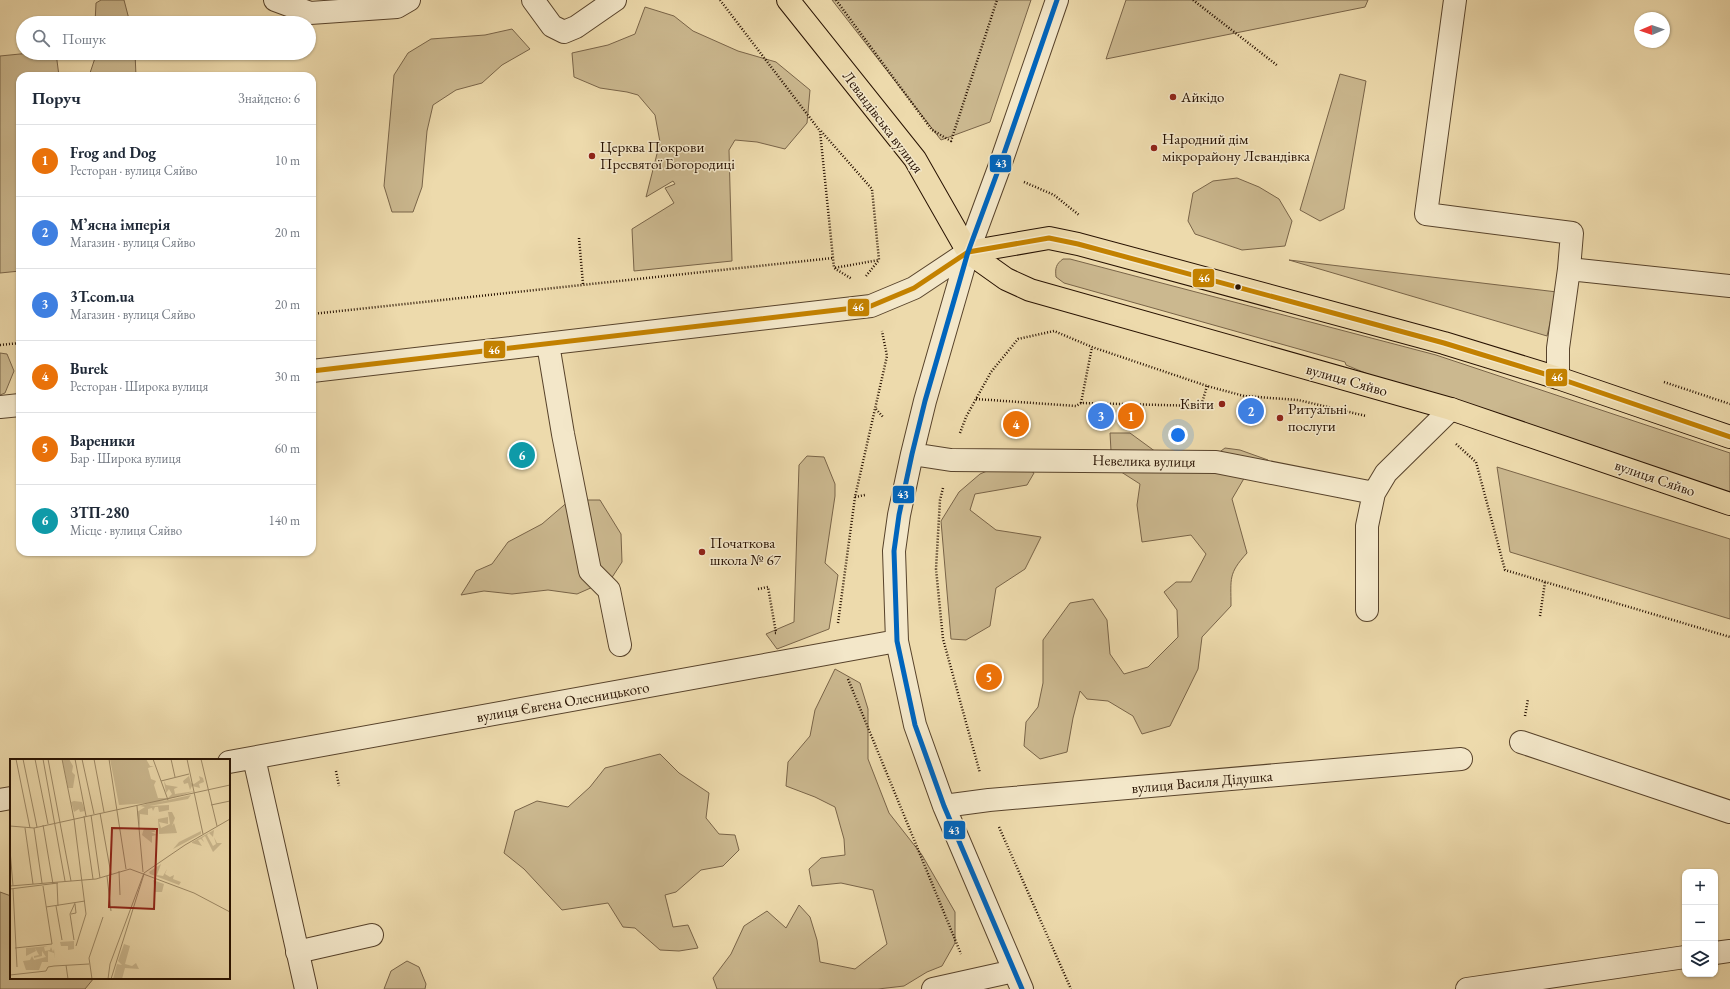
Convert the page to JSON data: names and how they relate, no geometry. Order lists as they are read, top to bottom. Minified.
{"streets":{"main road":["Левандівська вулиця","вулиця Сяйво"],"street":["Невелика вулиця","вулиця Євгена Олесницького","вулиця Василя Дідушка"]},"crossings":[["Левандівська вулиця","вулиця Сяйво"]],"places":["Айкідо","Народний дім мікрорайону Левандівка","Церква Покрови Пресвятої Богородиці","Квіти","Ритуальні послуги","Початкова школа № 67"],"lines":["transit line 43","transit line 46"],"north":"left","page":{"search":"Пошук","heading":["Поруч","Знайдено: 6"],"list":[{"mark":"1","name":"Frog and Dog","note":"Ресторан · вулиця Сяйво","value":"10 m"},{"mark":"2","name":"Мʼясна імперія","note":"Магазин · вулиця Сяйво","value":"20 m"},{"mark":"3","name":"3T.com.ua","note":"Магазин · вулиця Сяйво","value":"20 m"},{"mark":"4","name":"Burek","note":"Ресторан · Широка вулиця","value":"30 m"},{"mark":"5","name":"Вареники","note":"Бар · Широка вулиця","value":"60 m"},{"mark":"6","name":"ЗТП-280","note":"Місце · вулиця Сяйво","value":"140 m"}],"pins":["2","1","3","4","6","5"],"map_buttons":["+","−"]}}
